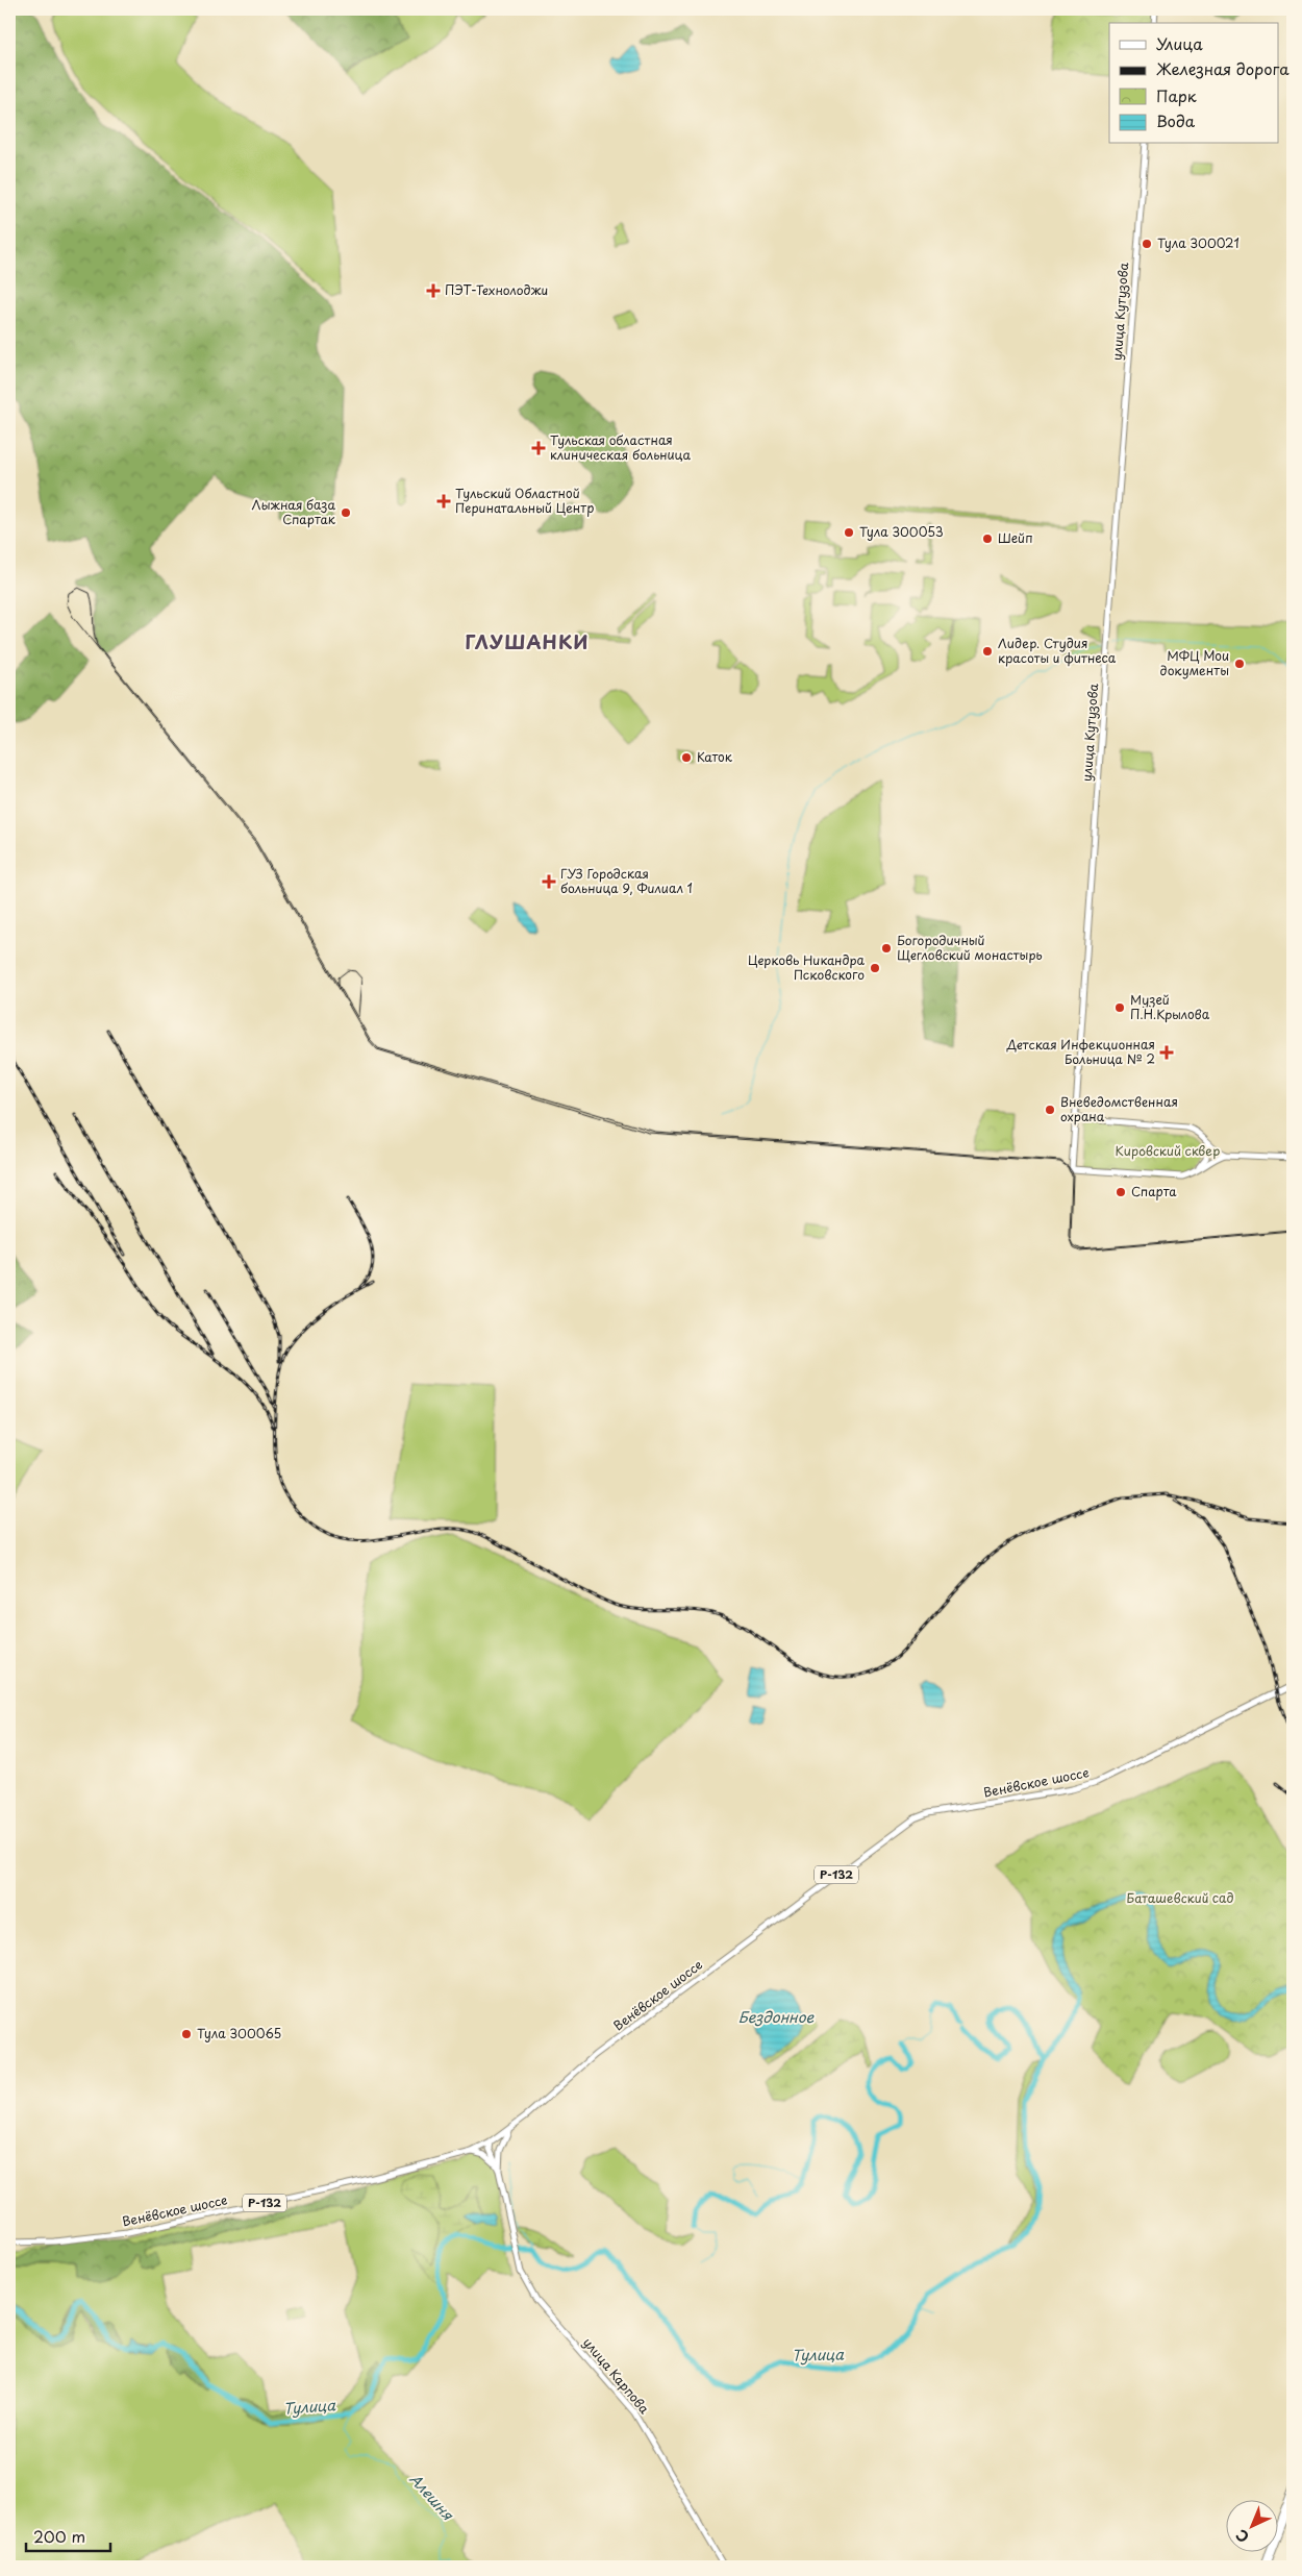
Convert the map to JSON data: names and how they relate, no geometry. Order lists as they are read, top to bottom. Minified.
{"streets":{"main road":["улица Кутузова","Венёвское шоссе","Р-132","улица Карпова"]},"districts":["ГЛУШАНКИ"],"water":["Бездонное","Тулица","Алешня"],"parks":["Кировский сквер","Баташевский сад"],"places":{"other":["Тула 300021","Лыжная база Спартак","Тула 300053","Шейп","Лидер. Студия красоты и фитнеса","МФЦ Мои документы","Каток","Богородичный Щегловский монастырь","Церковь Никандра Псковского","Музей П.Н.Крылова","Вневедомственная охрана","Спарта","Тула 300065"],"health":["ПЭТ-Технолоджи","Тульская областная клиническая больница","Тульский Областной Перинатальный Центр","ГУЗ Городская больница 9, Филиал 1","Детская Инфекционная Больница № 2"]},"legend":["Улица","Железная дорога","Парк","Вода"],"scale_bar":"200 m","north":"bottom left"}
